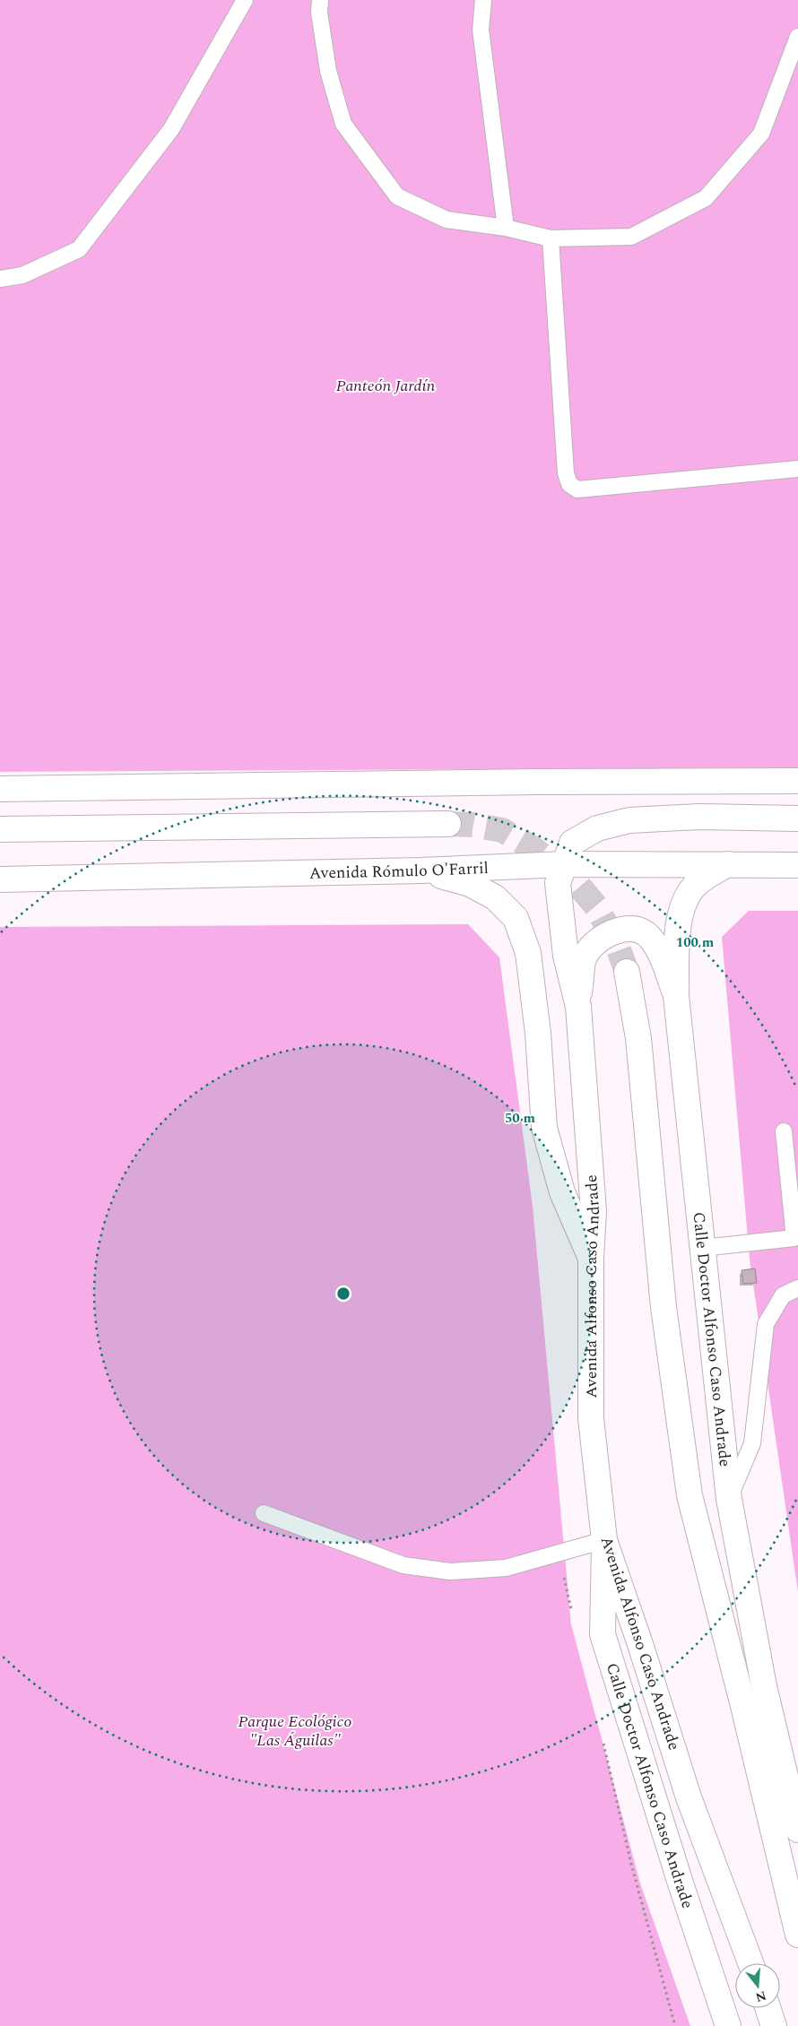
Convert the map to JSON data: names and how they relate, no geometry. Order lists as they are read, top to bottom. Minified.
{"streets":{"main road":["Avenida Rómulo O'Farril","Avenida Alfonso Caso Andrade","Calle Doctor Alfonso Caso Andrade"]},"crossings":[["Avenida Rómulo O'Farril","Calle Doctor Alfonso Caso Andrade"],["Avenida Alfonso Caso Andrade","Calle Doctor Alfonso Caso Andrade"]],"parks":["Panteón Jardín","Parque Ecológico \"Las Águilas\""],"north":"bottom","rings":["100 m","50 m"]}
